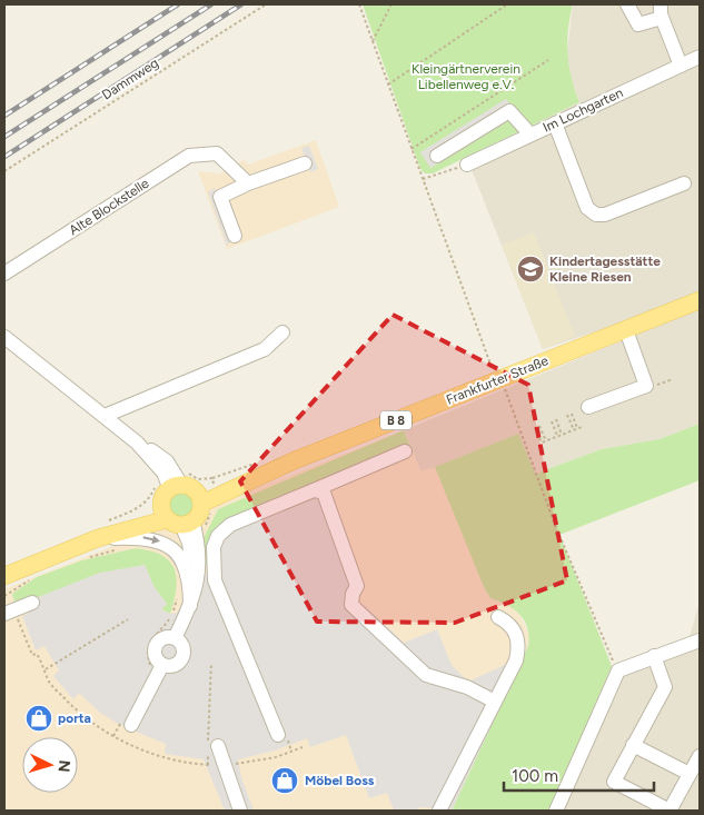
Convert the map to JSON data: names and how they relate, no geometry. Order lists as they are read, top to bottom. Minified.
{"streets":{"main road":["Frankfurter Straße","B 8"],"street":["Im Lochgarten","Alte Blockstelle"],"path":["Dammweg"]},"parks":["Kleingärtnerverein Libellenweg e.V."],"places":{"school or university":["Kindertagesstätte Kleine Riesen"],"shop":["porta","Möbel Boss"]},"scale_bar":"100 m","north":"right"}
